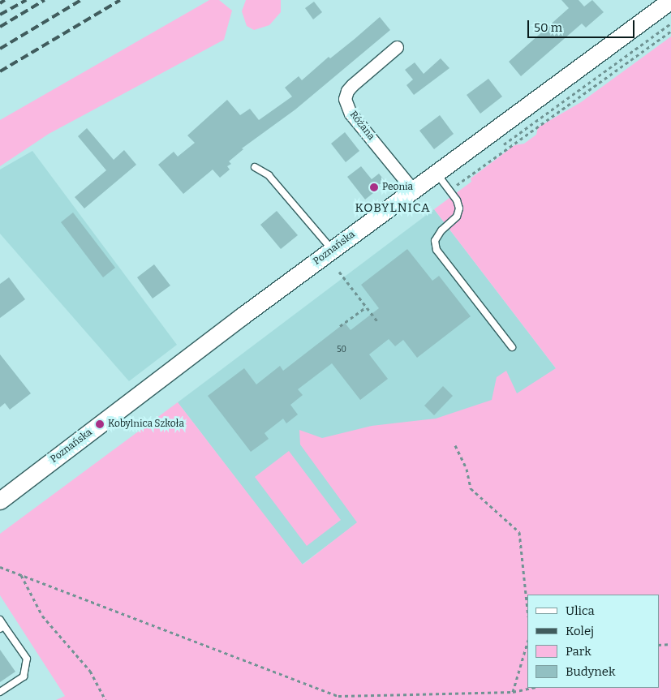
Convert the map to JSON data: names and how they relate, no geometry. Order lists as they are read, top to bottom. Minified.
{"streets":{"main road":["Poznańska"],"street":["Różana"]},"crossings":[["Różana","Poznańska"]],"districts":["KOBYLNICA"],"places":["Peonia","Kobylnica Szkoła"],"house_numbers":["50"],"legend":["Ulica","Kolej","Park","Budynek"],"scale_bar":"50 m"}
